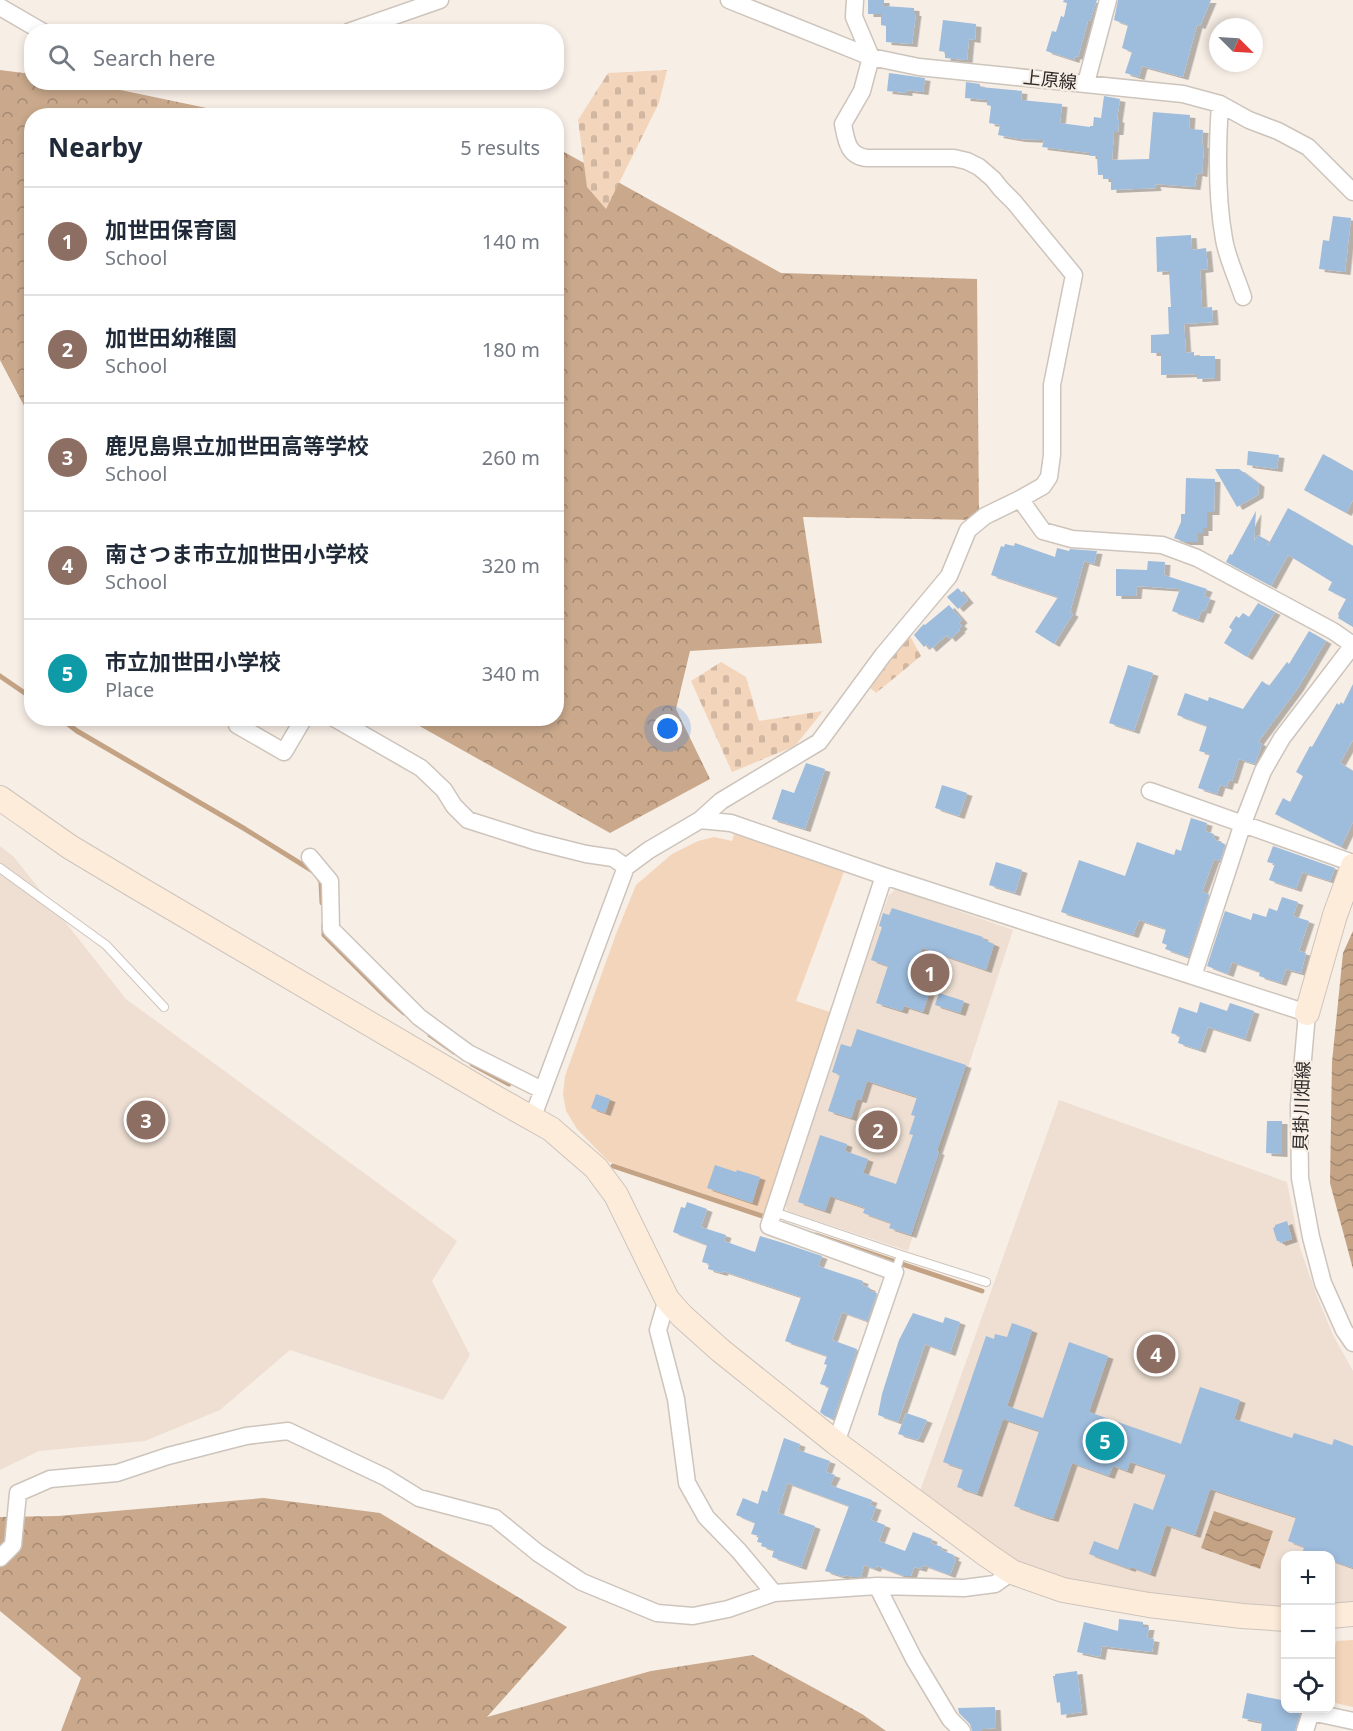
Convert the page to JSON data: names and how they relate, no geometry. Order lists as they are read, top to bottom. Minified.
{"streets":{"street":["上原線","貝掛川畑線"]},"north":"bottom right","page":{"search":"Search here","heading":["Nearby","5 results"],"list":[{"mark":"1","name":"加世田保育園","note":"School","value":"140 m"},{"mark":"2","name":"加世田幼稚園","note":"School","value":"180 m"},{"mark":"3","name":"鹿児島県立加世田高等学校","note":"School","value":"260 m"},{"mark":"4","name":"南さつま市立加世田小学校","note":"School","value":"320 m"},{"mark":"5","name":"市立加世田小学校","note":"Place","value":"340 m"}],"pins":["1","3","2","4","5"],"map_buttons":["+","−"]}}
